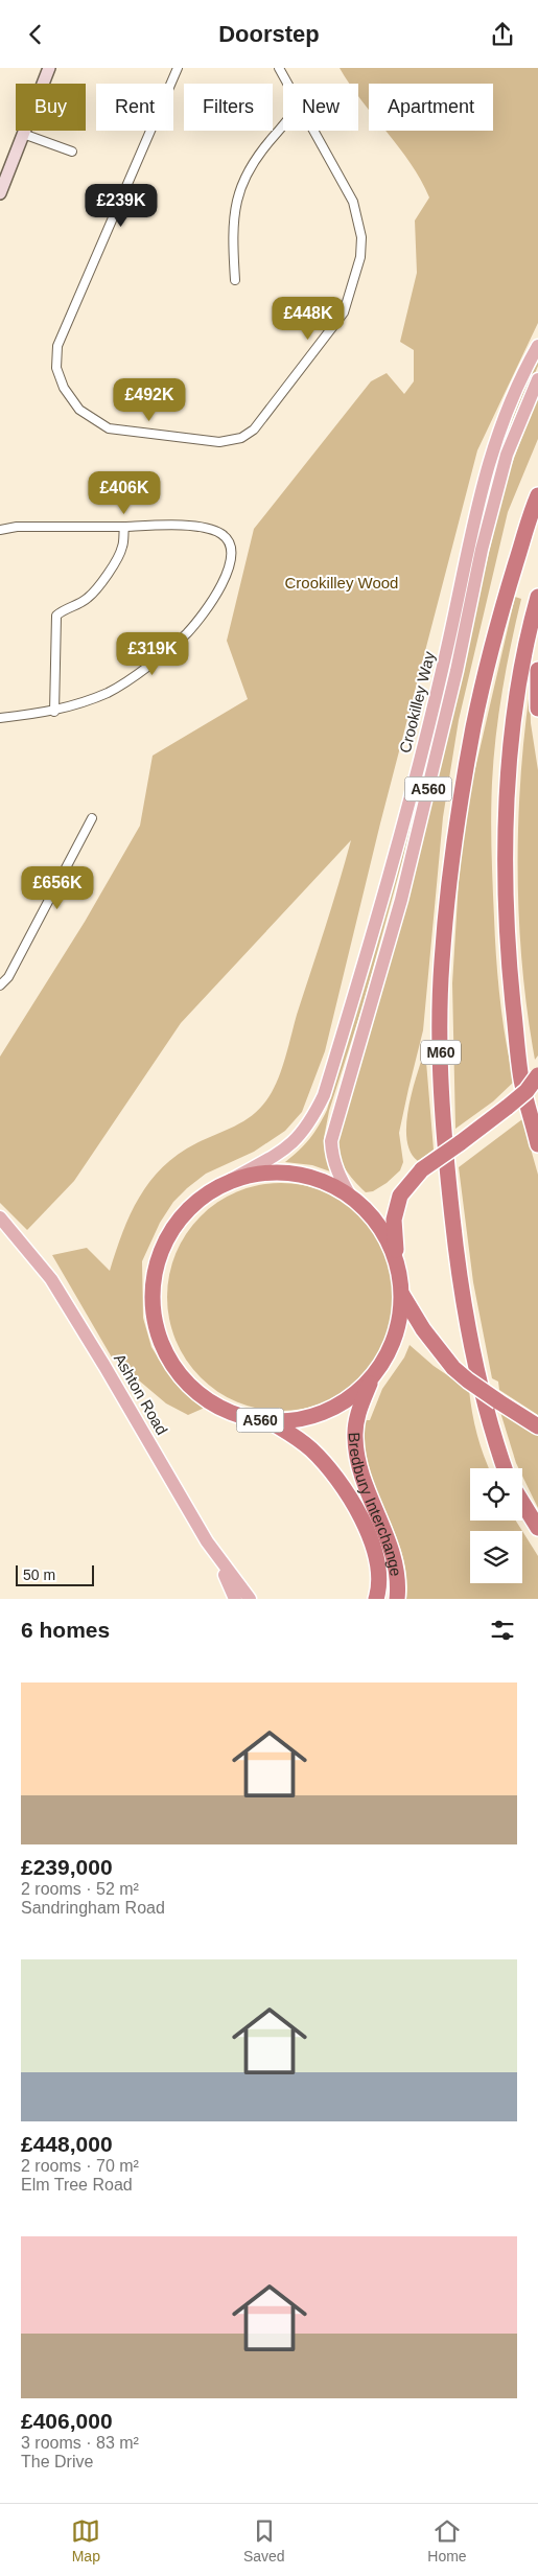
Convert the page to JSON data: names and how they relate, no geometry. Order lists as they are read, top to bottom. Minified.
{"streets":{"highway":["A560","M60","Bredbury Interchange"],"main road":["Crookilley Way","Ashton Road"]},"crossings":[["Crookilley Way","Bredbury Interchange"]],"parks":["Crookilley Wood"],"scale_bar":"50 m","page":{"header":"Doorstep","chip":["Buy","Rent","Filters","New","Apartment"],"price":["£239K","£448K","£492K","£406K","£319K","£656K"],"scale":"50 m","heading":"6 homes","list":[{"name":"£239,000","note":"2 rooms · 52 m² · Sandringham Road"},{"name":"£448,000","note":"2 rooms · 70 m² · Elm Tree Road"},{"name":"£406,000","note":"3 rooms · 83 m² · The Drive"}],"tabs":["Map","Saved","Home"]}}
